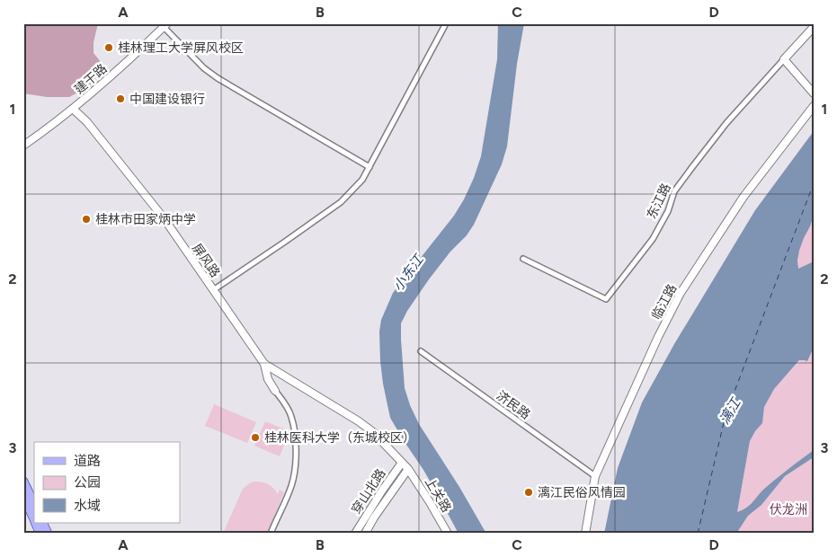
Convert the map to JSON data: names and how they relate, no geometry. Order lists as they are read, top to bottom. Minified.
{"streets":{"street":["建干路","东江路","屏风路","临江路","济民路","穿山北路","上关路"]},"crossings":[["建干路","屏风路"],["屏风路","上关路"],["临江路","济民路"],["穿山北路","上关路"]],"water":["小东江","漓江"],"parks":["伏龙洲"],"places":["桂林理工大学屏风校区","中国建设银行","桂林市田家炳中学","桂林医科大学（东城校区）","漓江民俗风情园"],"legend":["道路","公园","水域"],"grid":{"columns":["A","B","C","D"],"rows":["1","2","3"]}}
